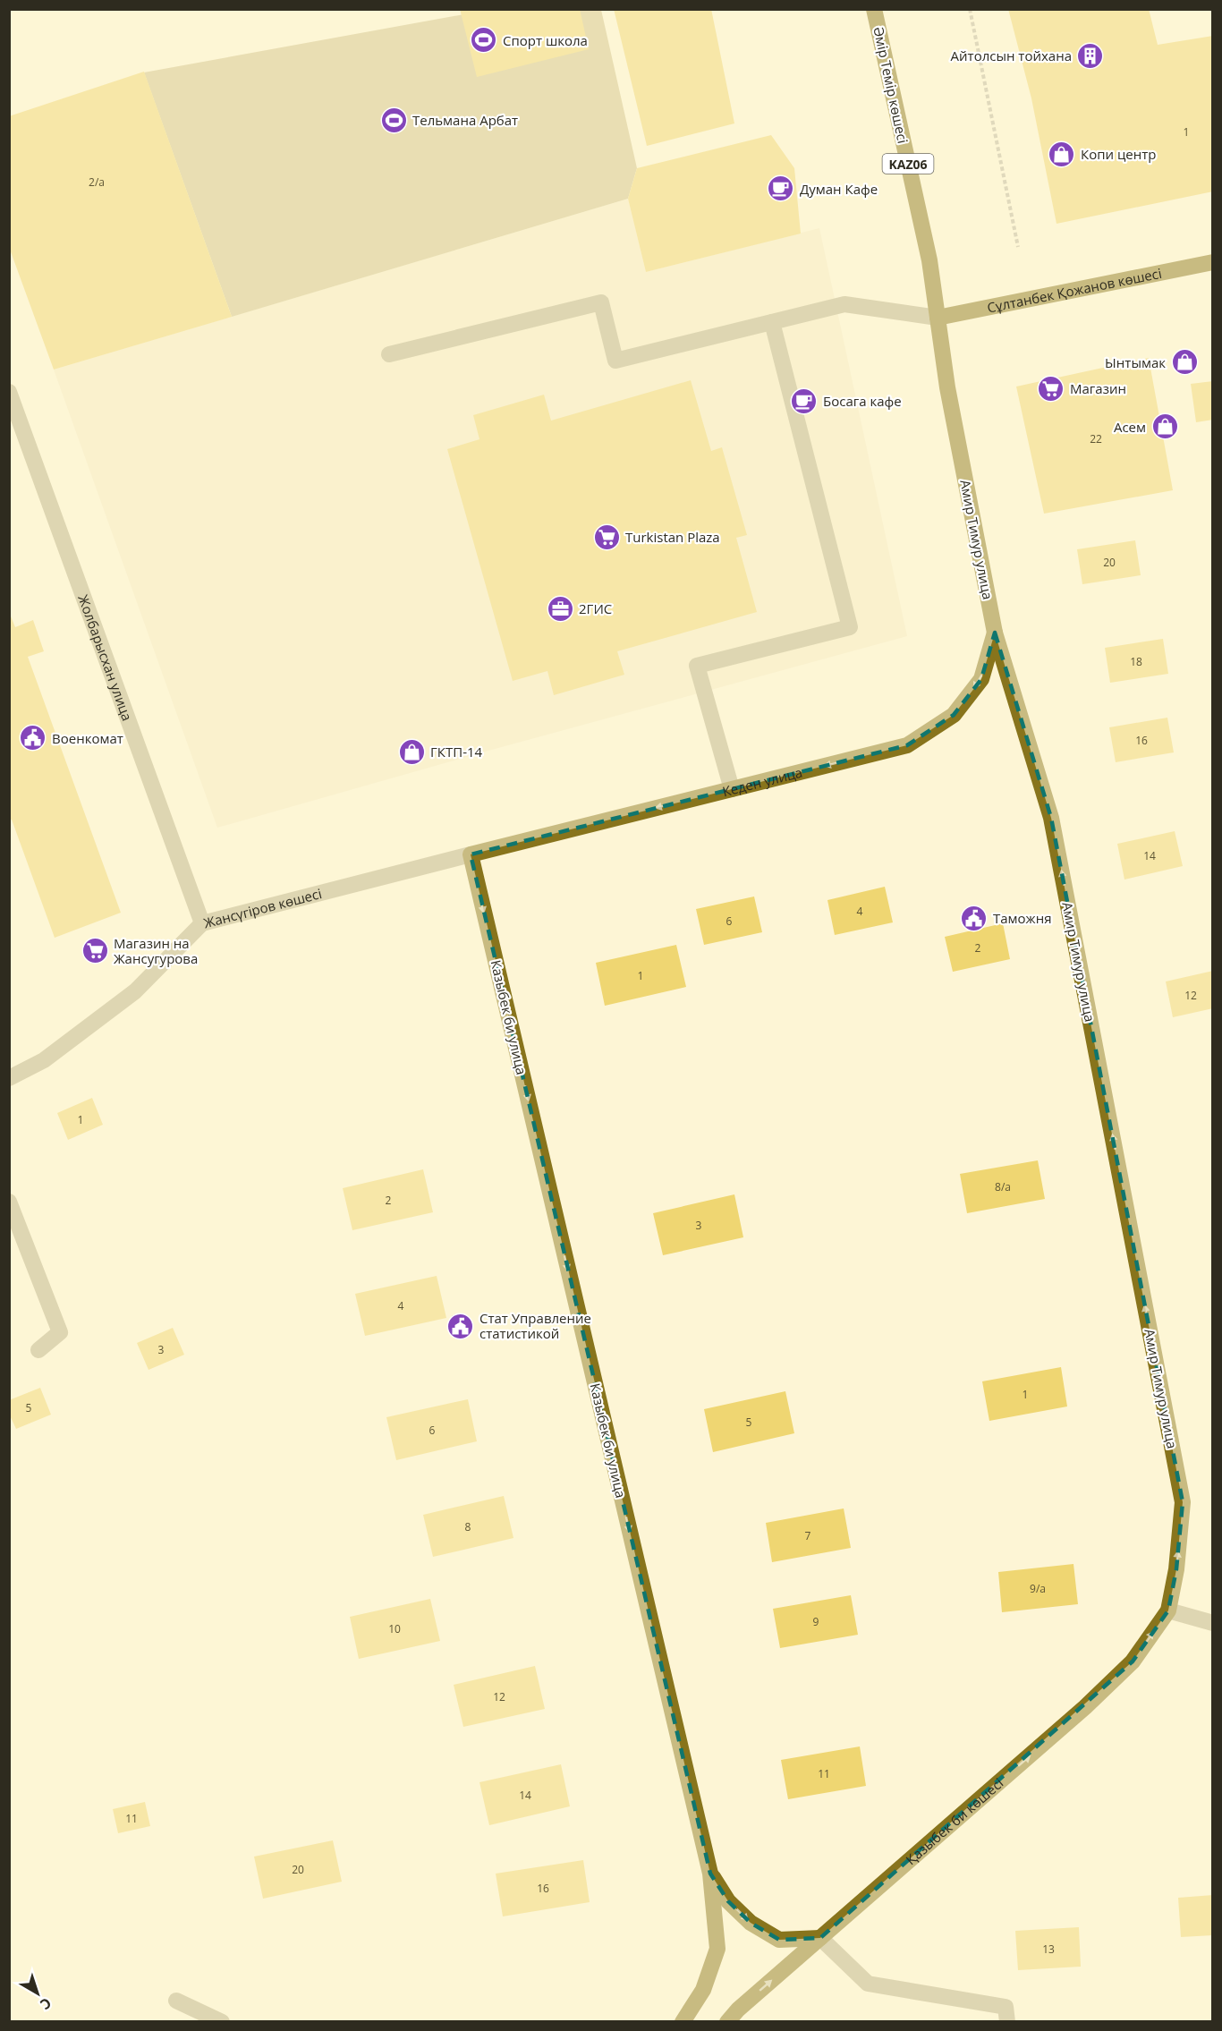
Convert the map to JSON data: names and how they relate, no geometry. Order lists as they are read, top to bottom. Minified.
{"streets":{"main road":["Әмір Темір көшесі","KАZ06","Сұлтанбек Қожанов көшесі","Амир Тимур улица","Кеден улица","Казыбек би улица","Қазыбек би көшесі"],"street":["Жолбарысхан улица","Жансүгіров көшесі"]},"crossings":[["Әмір Темір көшесі","Сұлтанбек Қожанов көшесі"],["Әмір Темір көшесі","Амир Тимур улица"],["Сұлтанбек Қожанов көшесі","Амир Тимур улица"],["Амир Тимур улица","Кеден улица"],["Амир Тимур улица","Қазыбек би көшесі"],["Жолбарысхан улица","Жансүгіров көшесі"],["Кеден улица","Жансүгіров көшесі"],["Кеден улица","Казыбек би улица"],["Жансүгіров көшесі","Казыбек би улица"]],"one_way":["Амир Тимур улица","Кеден улица","Казыбек би улица","Қазыбек би көшесі"],"places":{"sports":["Спорт школа","Тельмана Арбат"],"building":["Айтолсын тойхана"],"shop":["Копи центр","Ынтымак","Асем","ГКТП-14"],"cafe":["Думан Кафе","Босага кафе"],"supermarket":["Магазин","Turkistan Plaza","Магазин на Жансугурова"],"office":["2ГИС"],"public building":["Военкомат","Таможня","Стат Управление статистикой"]},"house_numbers":["1","2/а","22","20","18","16","14","4","6","2","1","12","1","8/а","2","3","4","3","1","5","5","6","8","7","9/а","9","10","12","11","14","11","20","16","13"],"north":"bottom right"}
